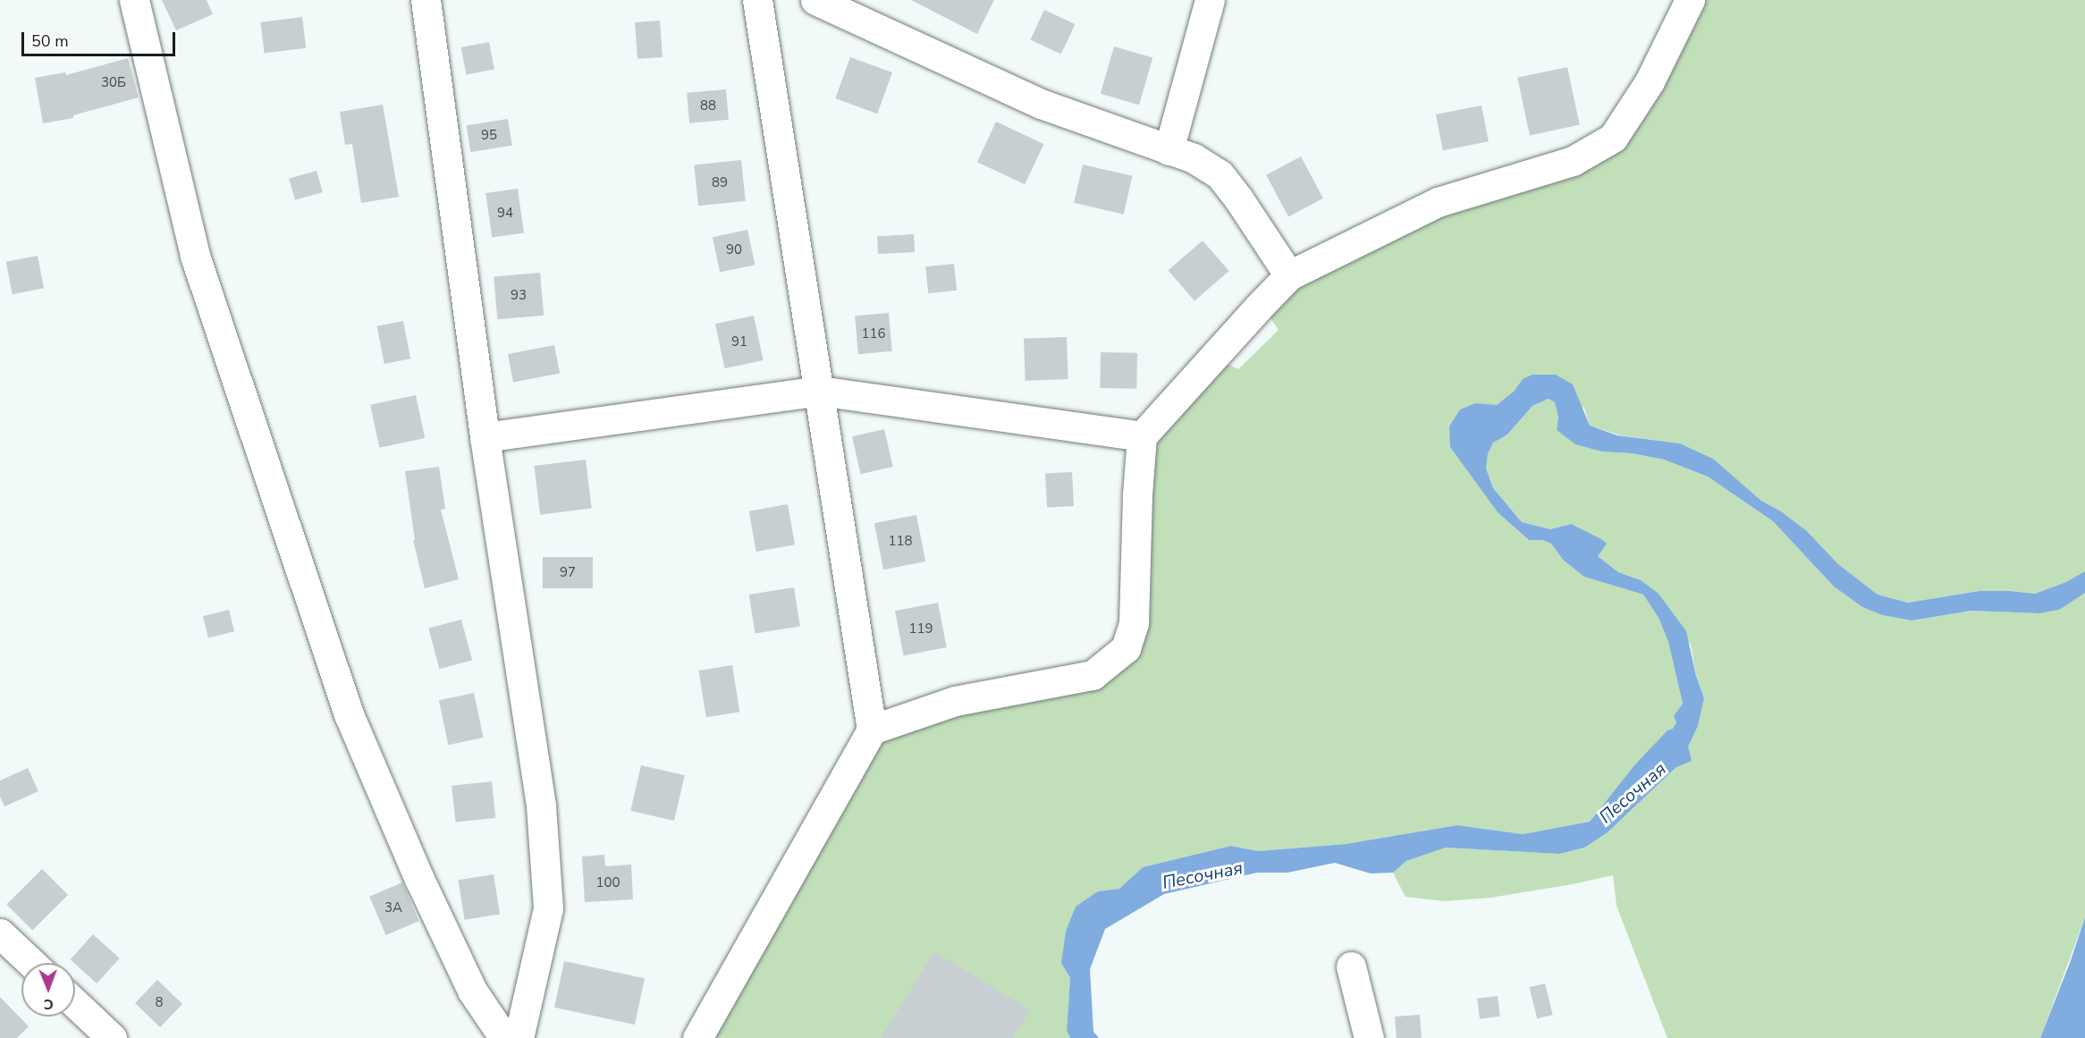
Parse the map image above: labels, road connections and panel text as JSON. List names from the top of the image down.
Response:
{
  "water": ["Песочная"],
  "house_numbers": [
    "30Б",
    "88",
    "95",
    "89",
    "94",
    "90",
    "93",
    "116",
    "91",
    "118",
    "97",
    "119",
    "100",
    "3А",
    "8"
  ],
  "scale_bar": "50 m",
  "north": "bottom"
}
